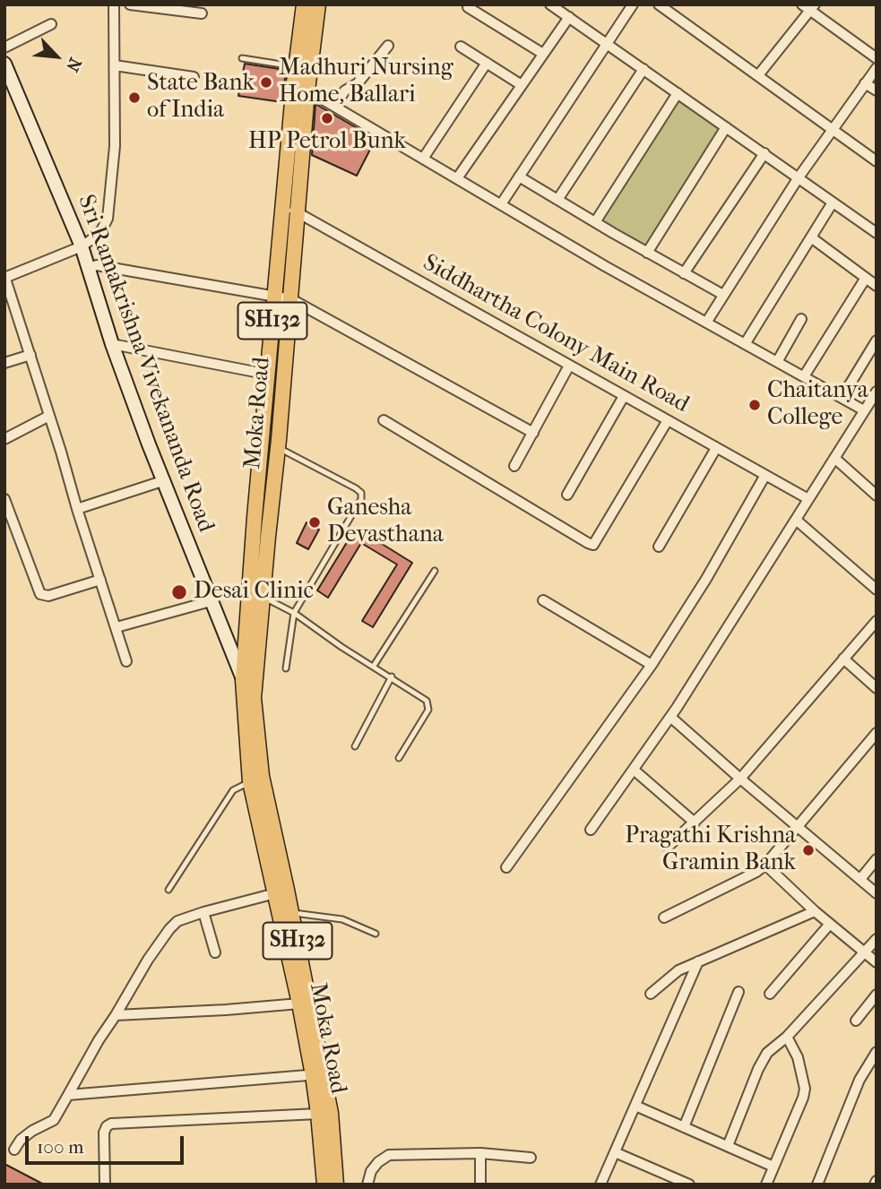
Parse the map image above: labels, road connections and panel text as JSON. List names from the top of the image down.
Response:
{
  "streets": {
    "main road": ["SH132", "Sri Ramakrishna Vivekananda Road", "Moka Road"],
    "street": ["Siddhartha Colony Main Road"]
  },
  "crossings": [
    ["SH132", "Sri Ramakrishna Vivekananda Road"],
    ["SH132", "Moka Road"],
    ["Siddhartha Colony Main Road", "Moka Road"],
    ["Sri Ramakrishna Vivekananda Road", "Moka Road"]
  ],
  "places": [
    "Madhuri Nursing Home, Ballari",
    "State Bank of India",
    "HP Petrol Bunk",
    "Chaitanya College",
    "Ganesha Devasthana",
    "Desai Clinic",
    "Pragathi Krishna Gramin Bank"
  ],
  "scale_bar": "100 m",
  "north": "bottom right"
}
